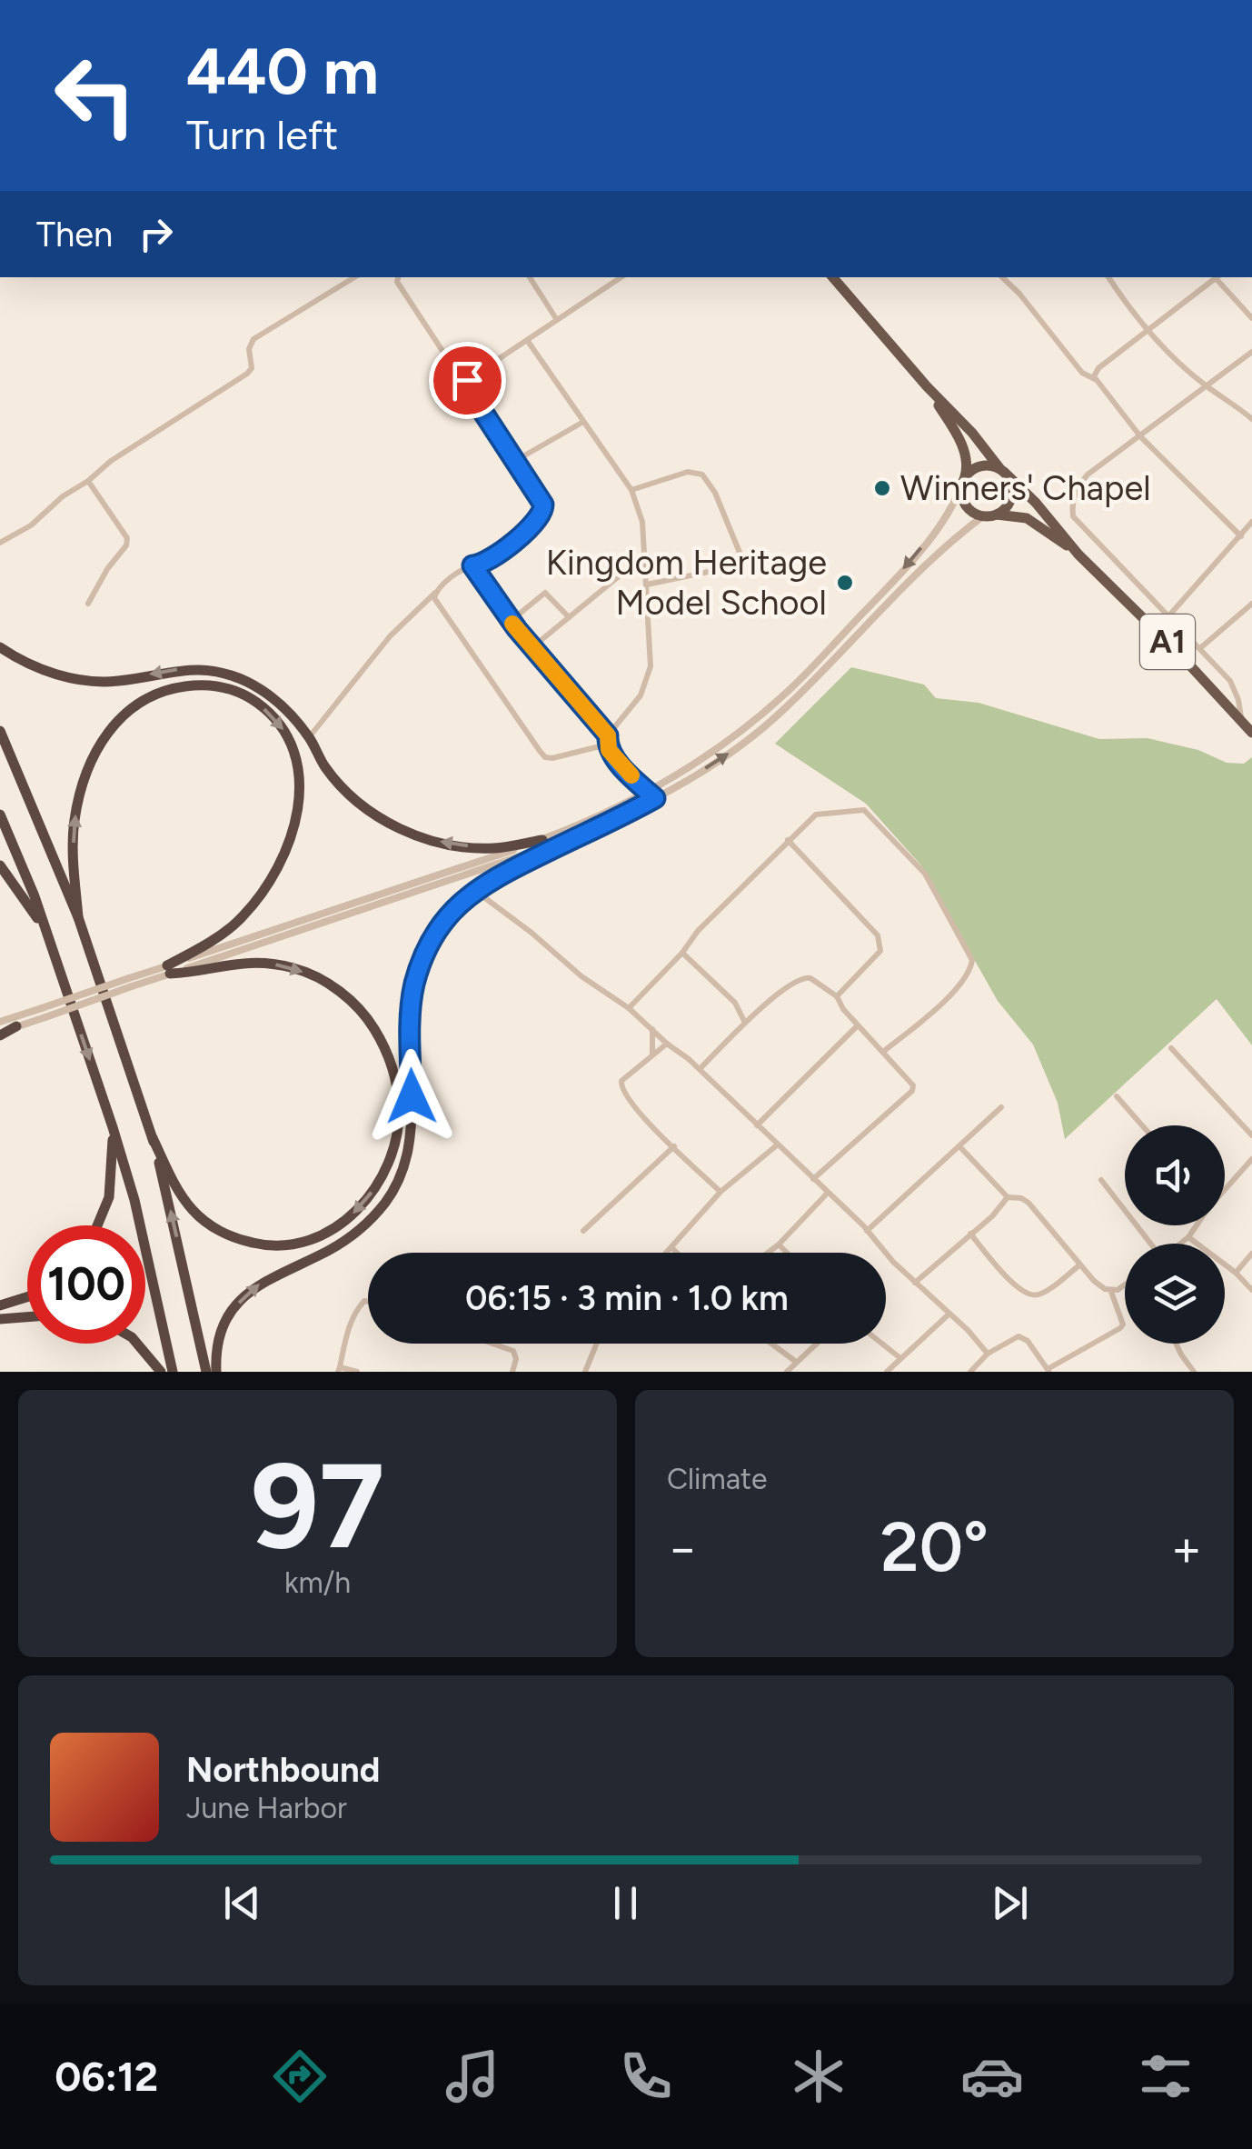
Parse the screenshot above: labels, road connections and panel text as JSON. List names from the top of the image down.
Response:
{
  "streets": {
    "highway": ["A1"]
  },
  "places": ["Winners' Chapel", "Kingdom Heritage Model School"],
  "page": {
    "turn": ["440 m", "Turn left"],
    "then": "Then",
    "limit": "100",
    "trip": "06:15 · 3 min · 1.0 km",
    "tile": [
      ["97", "km/h"],
      "Climate"
    ],
    "heat": ["−", "20°", "+"],
    "song": ["Northbound", "June Harbor"],
    "tabs": "06:12"
  }
}
